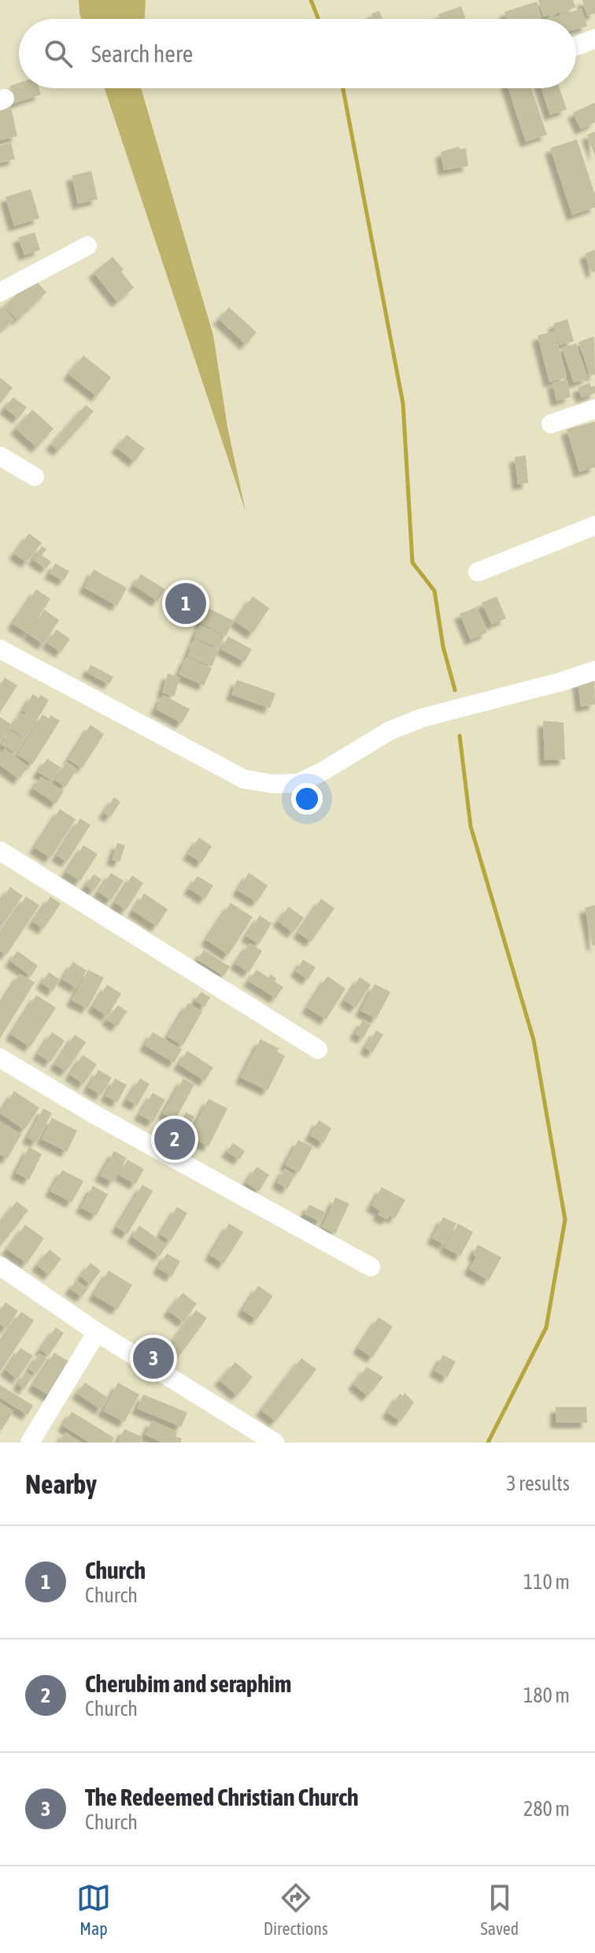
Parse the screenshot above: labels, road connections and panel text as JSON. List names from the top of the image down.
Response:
{
  "page": {
    "search": "Search here",
    "pins": ["1", "2", "3"],
    "heading": ["Nearby", "3 results"],
    "list": [
      {
        "mark": "1",
        "name": "Church",
        "note": "Church",
        "value": "110 m"
      },
      {
        "mark": "2",
        "name": "Cherubim and seraphim",
        "note": "Church",
        "value": "180 m"
      },
      {
        "mark": "3",
        "name": "The Redeemed Christian Church",
        "note": "Church",
        "value": "280 m"
      }
    ],
    "nav": ["Map", "Directions", "Saved"]
  }
}
